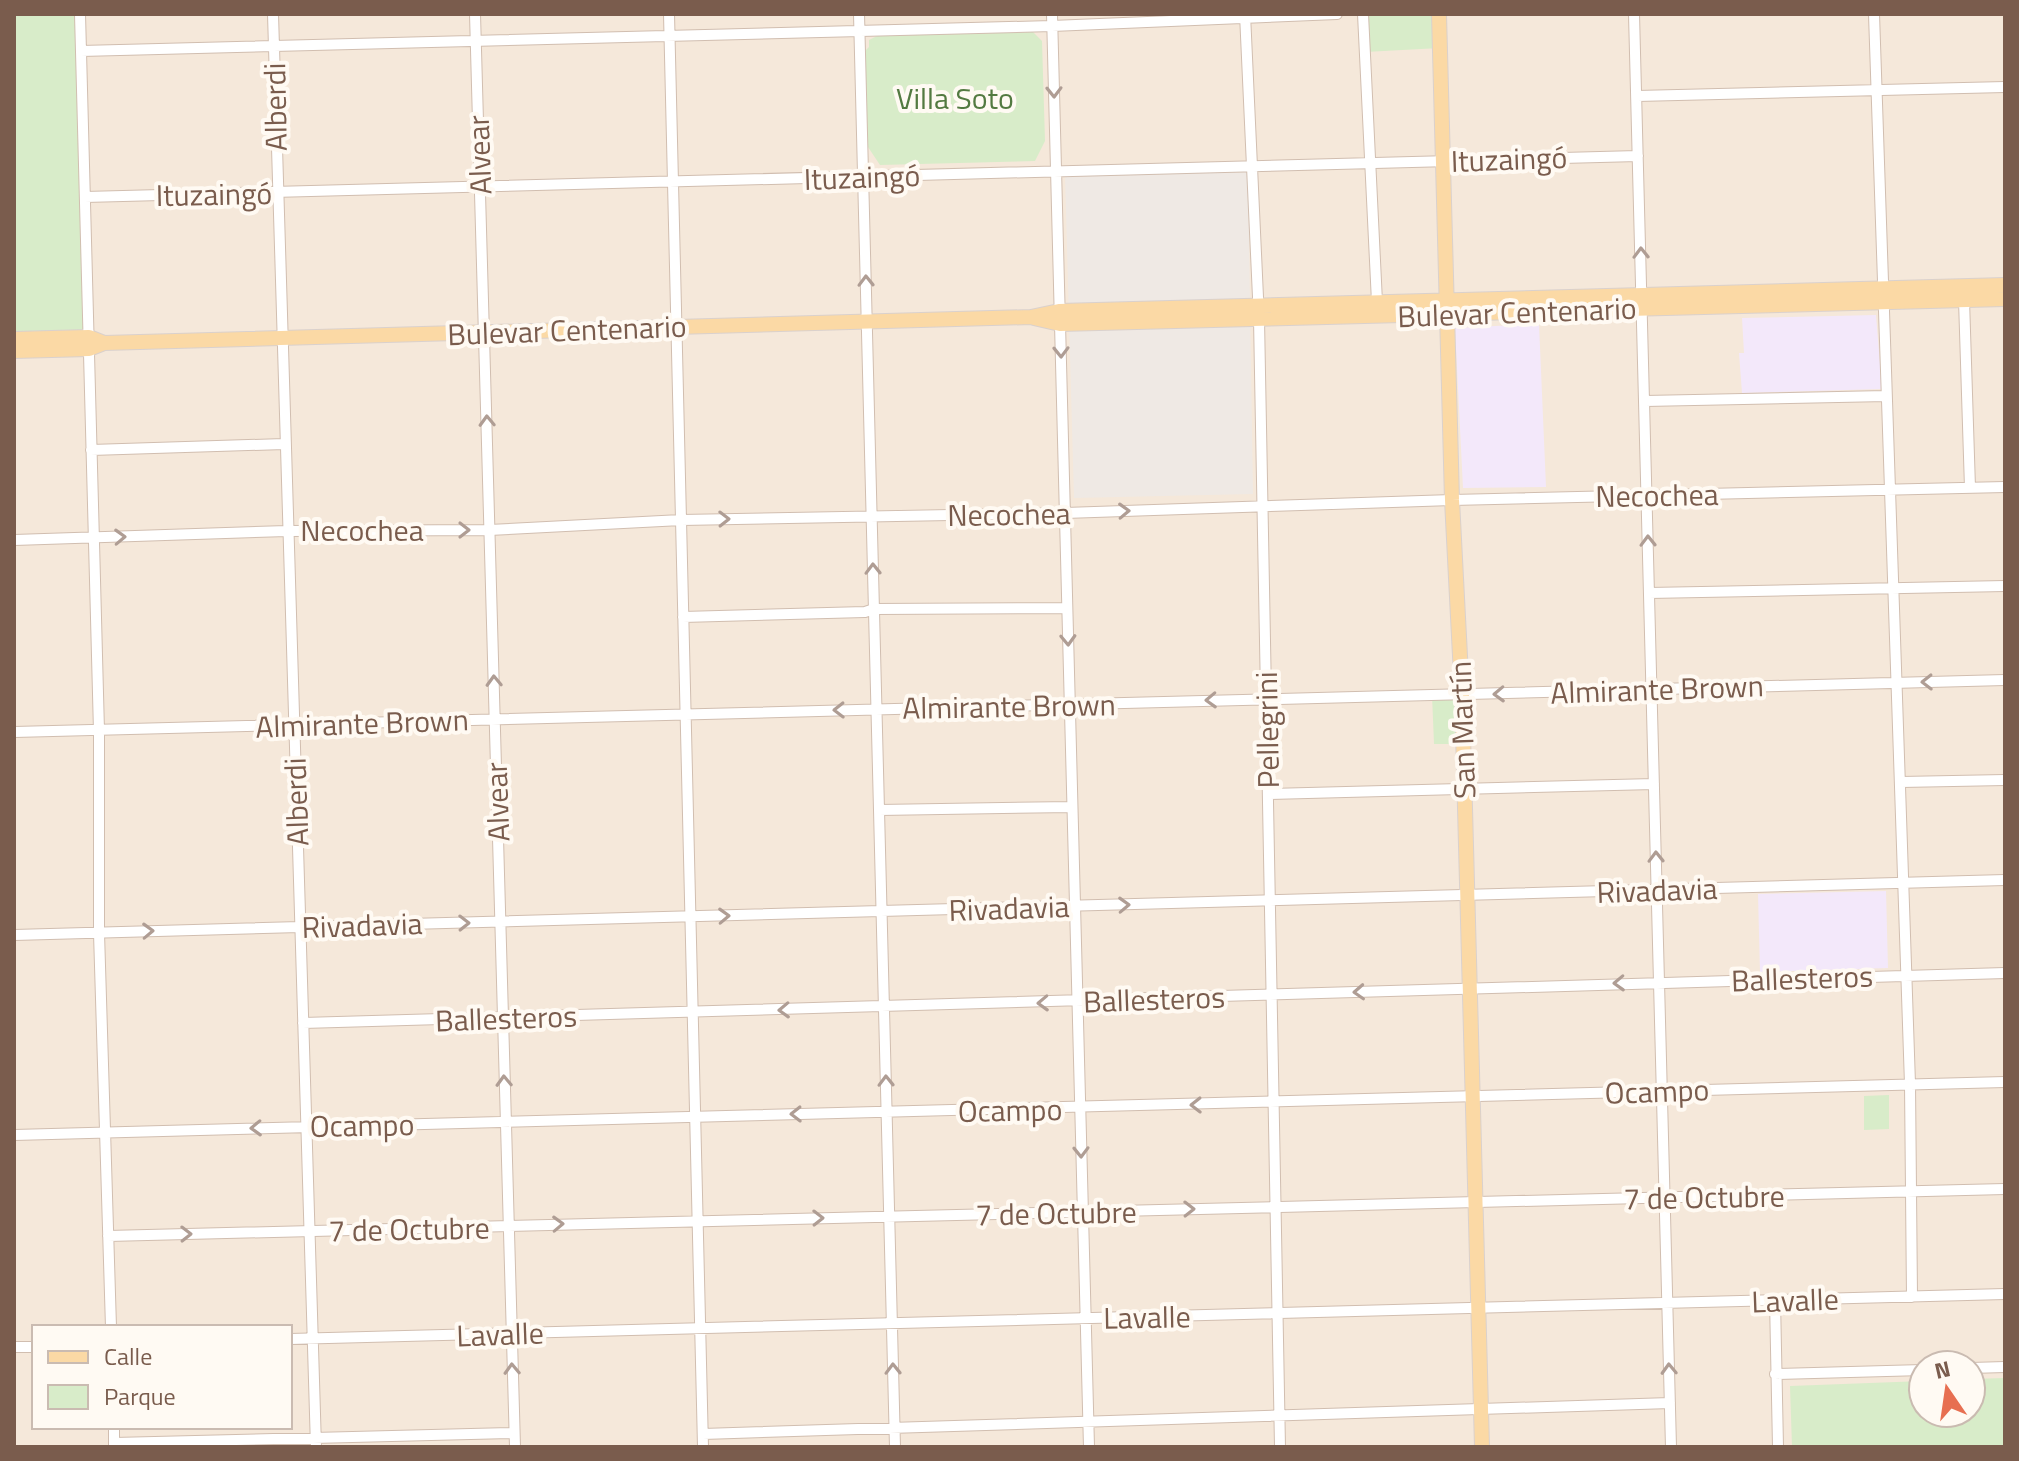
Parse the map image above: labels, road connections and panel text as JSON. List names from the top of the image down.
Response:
{
  "streets": {
    "main road": ["Bulevar Centenario", "San Martín"],
    "street": [
      "Alberdi",
      "Alvear",
      "Ituzaingó",
      "Necochea",
      "Almirante Brown",
      "Pellegrini",
      "Rivadavia",
      "Ballesteros",
      "Ocampo",
      "7 de Octubre",
      "Lavalle"
    ]
  },
  "crossings": [
    ["Alberdi", "Ituzaingó"],
    ["Alberdi", "Bulevar Centenario"],
    ["Alberdi", "Necochea"],
    ["Alberdi", "Almirante Brown"],
    ["Alberdi", "Rivadavia"],
    ["Alberdi", "Ballesteros"],
    ["Alberdi", "Ocampo"],
    ["Alberdi", "7 de Octubre"],
    ["Alberdi", "Lavalle"],
    ["Alvear", "Ituzaingó"],
    ["Alvear", "Bulevar Centenario"],
    ["Alvear", "Necochea"],
    ["Alvear", "Almirante Brown"],
    ["Alvear", "Rivadavia"],
    ["Alvear", "Ballesteros"],
    ["Alvear", "Ocampo"],
    ["Alvear", "7 de Octubre"],
    ["Alvear", "Lavalle"],
    ["Ituzaingó", "Pellegrini"],
    ["Ituzaingó", "San Martín"],
    ["Bulevar Centenario", "Pellegrini"],
    ["Bulevar Centenario", "San Martín"],
    ["Necochea", "Pellegrini"],
    ["Necochea", "San Martín"],
    ["Almirante Brown", "Pellegrini"],
    ["Almirante Brown", "San Martín"],
    ["Pellegrini", "Rivadavia"],
    ["Pellegrini", "Ballesteros"],
    ["Pellegrini", "Ocampo"],
    ["Pellegrini", "7 de Octubre"],
    ["Pellegrini", "Lavalle"],
    ["San Martín", "Rivadavia"],
    ["San Martín", "Ballesteros"],
    ["San Martín", "Ocampo"],
    ["San Martín", "7 de Octubre"],
    ["San Martín", "Lavalle"]
  ],
  "one_way": [
    "Alvear",
    "Necochea",
    "Rivadavia",
    "Ballesteros",
    "7 de Octubre"
  ],
  "parks": ["Villa Soto"],
  "legend": ["Calle", "Parque"],
  "north": "top"
}
